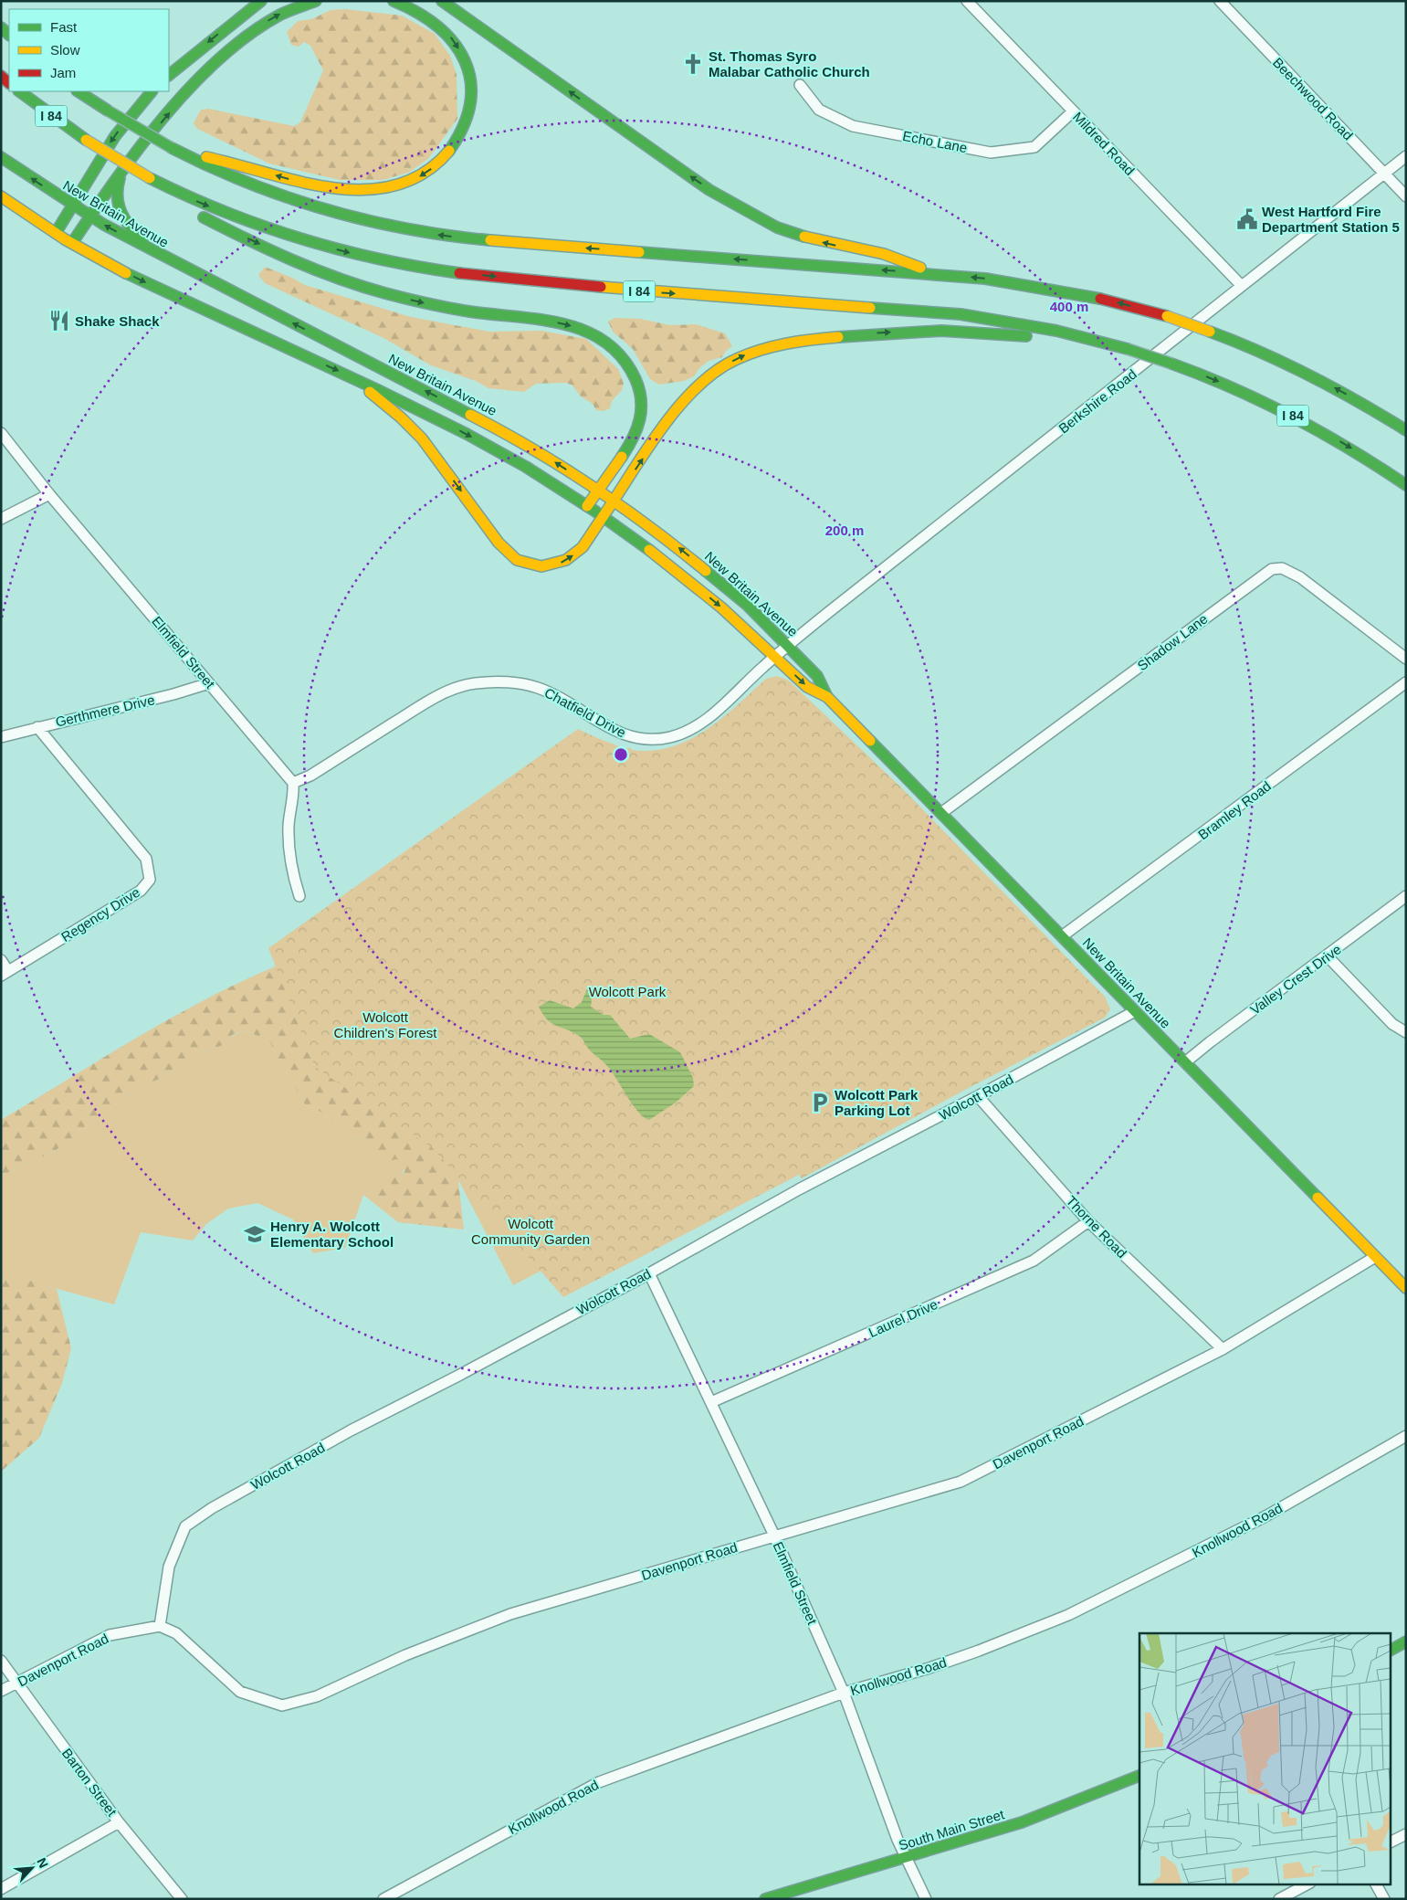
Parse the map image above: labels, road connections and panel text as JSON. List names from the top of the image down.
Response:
{
  "streets": {
    "main road": ["I 84", "New Britain Avenue", "South Main Street"],
    "street": [
      "Beechwood Road",
      "Echo Lane",
      "Mildred Road",
      "Berkshire Road",
      "Shadow Lane",
      "Elmfield Street",
      "Gerthmere Drive",
      "Chatfield Drive",
      "Bramley Road",
      "Regency Drive",
      "Valley Crest Drive",
      "Wolcott Road",
      "Thorne Road",
      "Laurel Drive",
      "Davenport Road",
      "Knollwood Road",
      "Barton Street"
    ]
  },
  "crossings": [
    ["Beechwood Road", "Berkshire Road"],
    ["Echo Lane", "Mildred Road"],
    ["Mildred Road", "Berkshire Road"],
    ["New Britain Avenue", "Berkshire Road"],
    ["New Britain Avenue", "Shadow Lane"],
    ["New Britain Avenue", "Chatfield Drive"],
    ["New Britain Avenue", "Bramley Road"],
    ["New Britain Avenue", "Valley Crest Drive"],
    ["New Britain Avenue", "Wolcott Road"],
    ["New Britain Avenue", "Davenport Road"],
    ["Berkshire Road", "Chatfield Drive"],
    ["Elmfield Street", "Gerthmere Drive"],
    ["Elmfield Street", "Chatfield Drive"],
    ["Elmfield Street", "Wolcott Road"],
    ["Elmfield Street", "Laurel Drive"],
    ["Elmfield Street", "Davenport Road"],
    ["Elmfield Street", "Knollwood Road"],
    ["Elmfield Street", "South Main Street"],
    ["Gerthmere Drive", "Regency Drive"],
    ["Wolcott Road", "Thorne Road"],
    ["Wolcott Road", "Davenport Road"],
    ["Thorne Road", "Laurel Drive"],
    ["Thorne Road", "Davenport Road"],
    ["Davenport Road", "Barton Street"]
  ],
  "parks": ["Wolcott Park", "Wolcott Children's Forest", "Wolcott Community Garden"],
  "places": {
    "church": ["St. Thomas Syro Malabar Catholic Church"],
    "public building": ["West Hartford Fire Department Station 5"],
    "restaurant": ["Shake Shack"],
    "parking": ["Wolcott Park Parking Lot"],
    "school or university": ["Henry A. Wolcott Elementary School"]
  },
  "legend": ["Fast", "Slow", "Jam"],
  "north": "top right",
  "rings": ["400 m", "200 m"]
}
